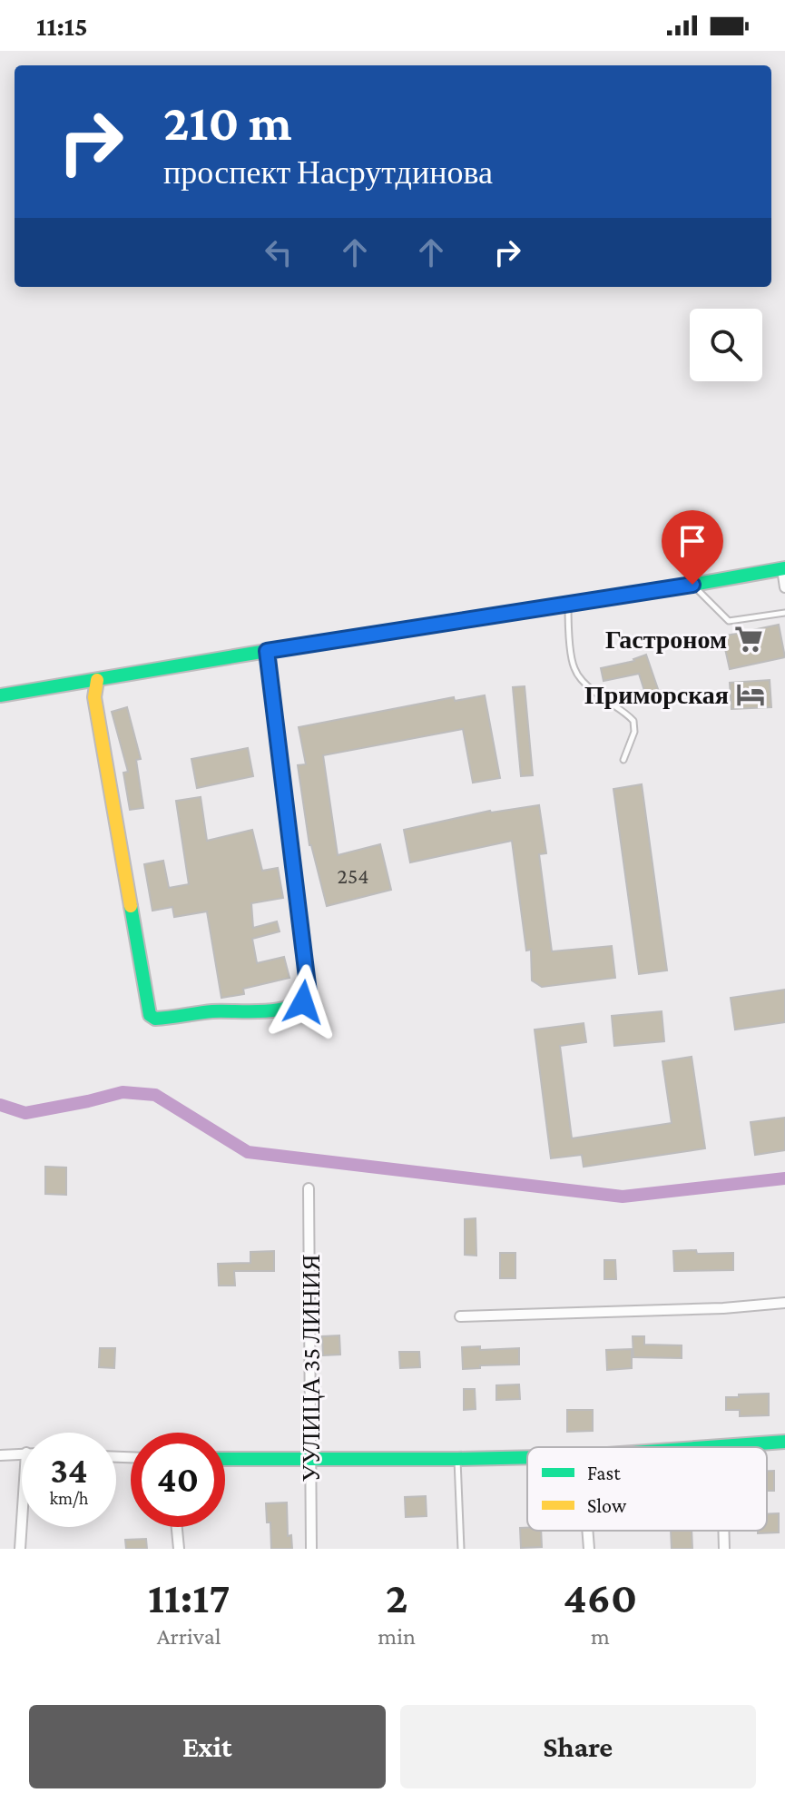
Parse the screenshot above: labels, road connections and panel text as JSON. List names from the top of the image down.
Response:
{
  "streets": {
    "street": ["УУЛИЦА 35 ЛИНИЯ"]
  },
  "places": {
    "supermarket": ["Гастроном"],
    "hotel": ["Приморская"]
  },
  "house_numbers": ["254"],
  "legend": ["Fast", "Slow"],
  "page": {
    "status": "11:15",
    "turn": ["210 m", "проспект Насрутдинова"],
    "speed": "34 km/h",
    "limit": "40",
    "eta": [
      "11:17",
      "Arrival",
      "2",
      "min",
      "460",
      "m"
    ],
    "buttons": ["Exit", "Share"]
  }
}
